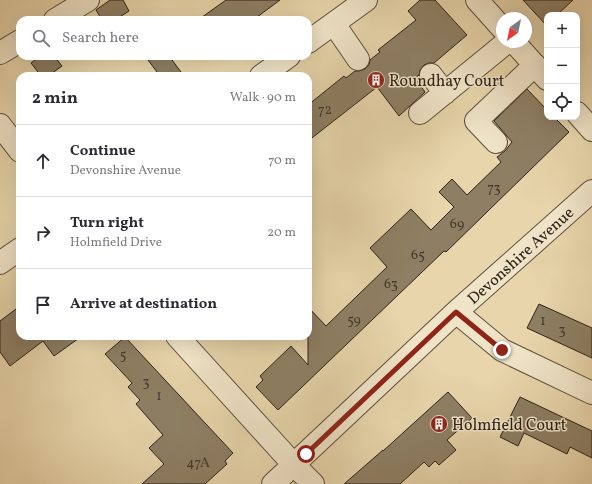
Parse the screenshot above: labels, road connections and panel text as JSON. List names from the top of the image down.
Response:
{
  "streets": {
    "street": ["Devonshire Avenue"]
  },
  "places": {
    "building": ["Roundhay Court", "Holmfield Court"]
  },
  "house_numbers": [
    "72",
    "73",
    "69",
    "65",
    "63",
    "59",
    "1",
    "3",
    "5",
    "3",
    "1",
    "47A"
  ],
  "north": "bottom left",
  "page": {
    "map_buttons": ["+", "−"],
    "search": "Search here",
    "heading": ["2 min", "Walk · 90 m"],
    "list": [
      ["Continue", "Devonshire Avenue", "70 m"],
      ["Turn right", "Holmfield Drive", "20 m"],
      "Arrive at destination"
    ]
  }
}
